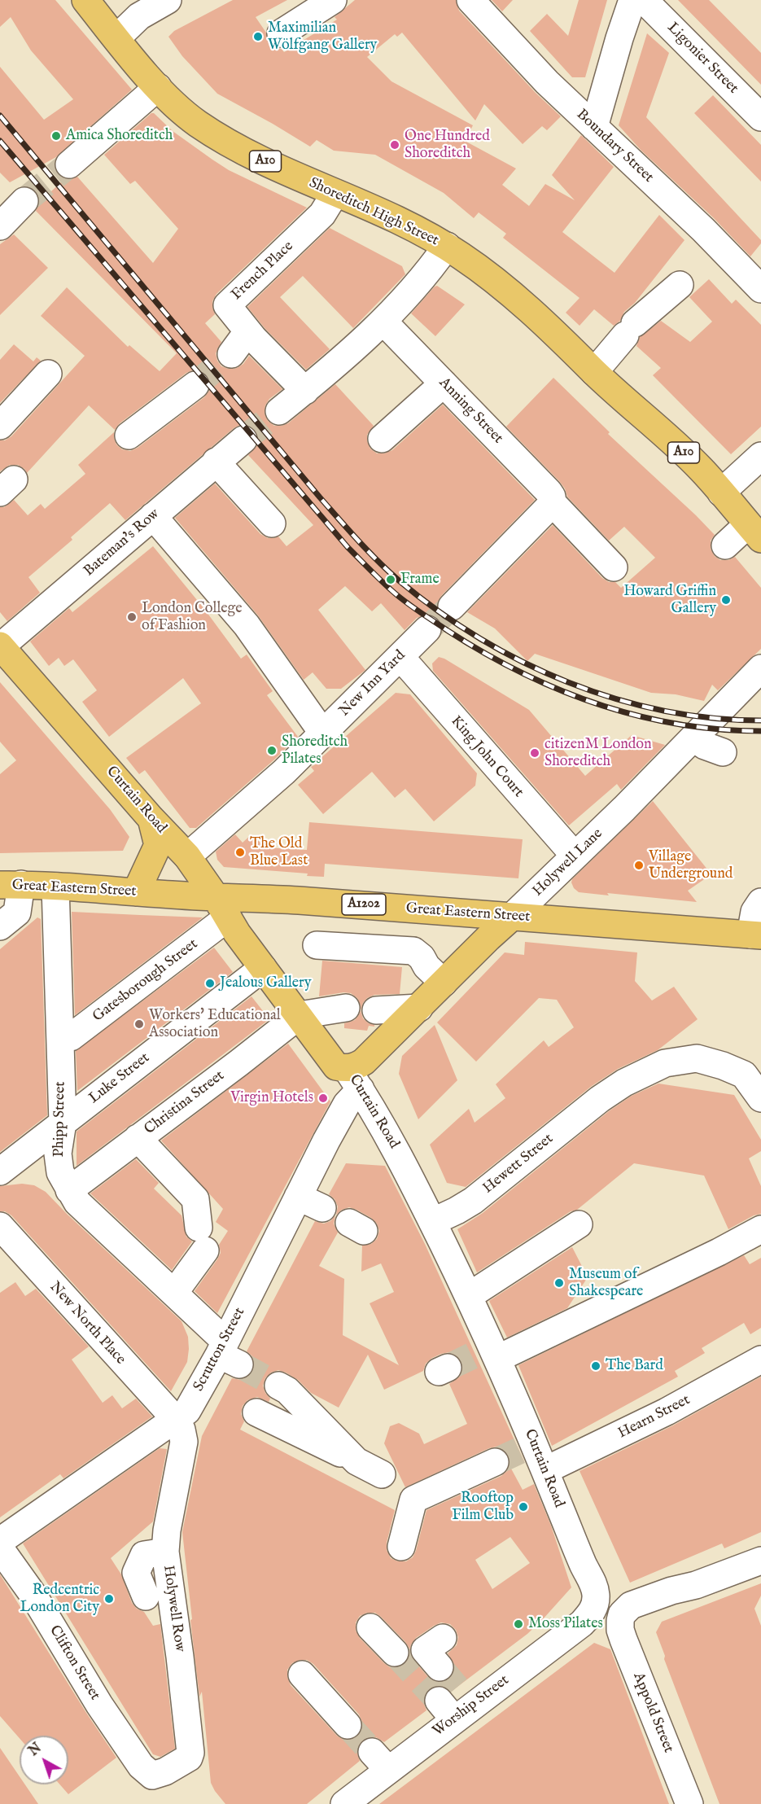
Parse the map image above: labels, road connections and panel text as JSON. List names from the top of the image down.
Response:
{
  "streets": {
    "highway": [
      "A10",
      "Shoreditch High Street",
      "Curtain Road",
      "Holywell Lane",
      "Great Eastern Street",
      "A1202"
    ],
    "street": [
      "Ligonier Street",
      "Boundary Street",
      "French Place",
      "Anning Street",
      "Bateman's Row",
      "New Inn Yard",
      "King John Court",
      "Gatesborough Street",
      "Luke Street",
      "Christina Street",
      "Phipp Street",
      "Hewett Street",
      "New North Place",
      "Scrutton Street",
      "Hearn Street",
      "Holywell Row",
      "Clifton Street",
      "Worship Street",
      "Appold Street"
    ]
  },
  "crossings": [
    ["Shoreditch High Street", "French Place"],
    ["Bateman's Row", "Curtain Road"],
    ["New Inn Yard", "King John Court"],
    ["New Inn Yard", "Curtain Road"],
    ["King John Court", "Holywell Lane"],
    ["Curtain Road", "Holywell Lane"],
    ["Curtain Road", "Great Eastern Street"],
    ["Curtain Road", "Gatesborough Street"],
    ["Curtain Road", "Luke Street"],
    ["Curtain Road", "Christina Street"],
    ["Curtain Road", "Hewett Street"],
    ["Curtain Road", "Scrutton Street"],
    ["Curtain Road", "Hearn Street"],
    ["Curtain Road", "Worship Street"],
    ["Holywell Lane", "Great Eastern Street"],
    ["Holywell Lane", "Scrutton Street"],
    ["Great Eastern Street", "Gatesborough Street"],
    ["Great Eastern Street", "Phipp Street"],
    ["Gatesborough Street", "Phipp Street"],
    ["Luke Street", "Phipp Street"],
    ["Christina Street", "Phipp Street"],
    ["Phipp Street", "Scrutton Street"],
    ["New North Place", "Scrutton Street"],
    ["New North Place", "Holywell Row"],
    ["Scrutton Street", "Holywell Row"],
    ["Holywell Row", "Clifton Street"]
  ],
  "places": [
    "Maximilian Wölfgang Gallery",
    "Amica Shoreditch",
    "One Hundred Shoreditch",
    "Frame",
    "Howard Griffin Gallery",
    "London College of Fashion",
    "Shoreditch Pilates",
    "citizenM London Shoreditch",
    "The Old Blue Last",
    "Village Underground",
    "Jealous Gallery",
    "Workers' Educational Association",
    "Virgin Hotels",
    "Museum of Shakespeare",
    "The Bard",
    "Rooftop Film Club",
    "Redcentric London City",
    "Moss Pilates"
  ],
  "north": "top left"
}
